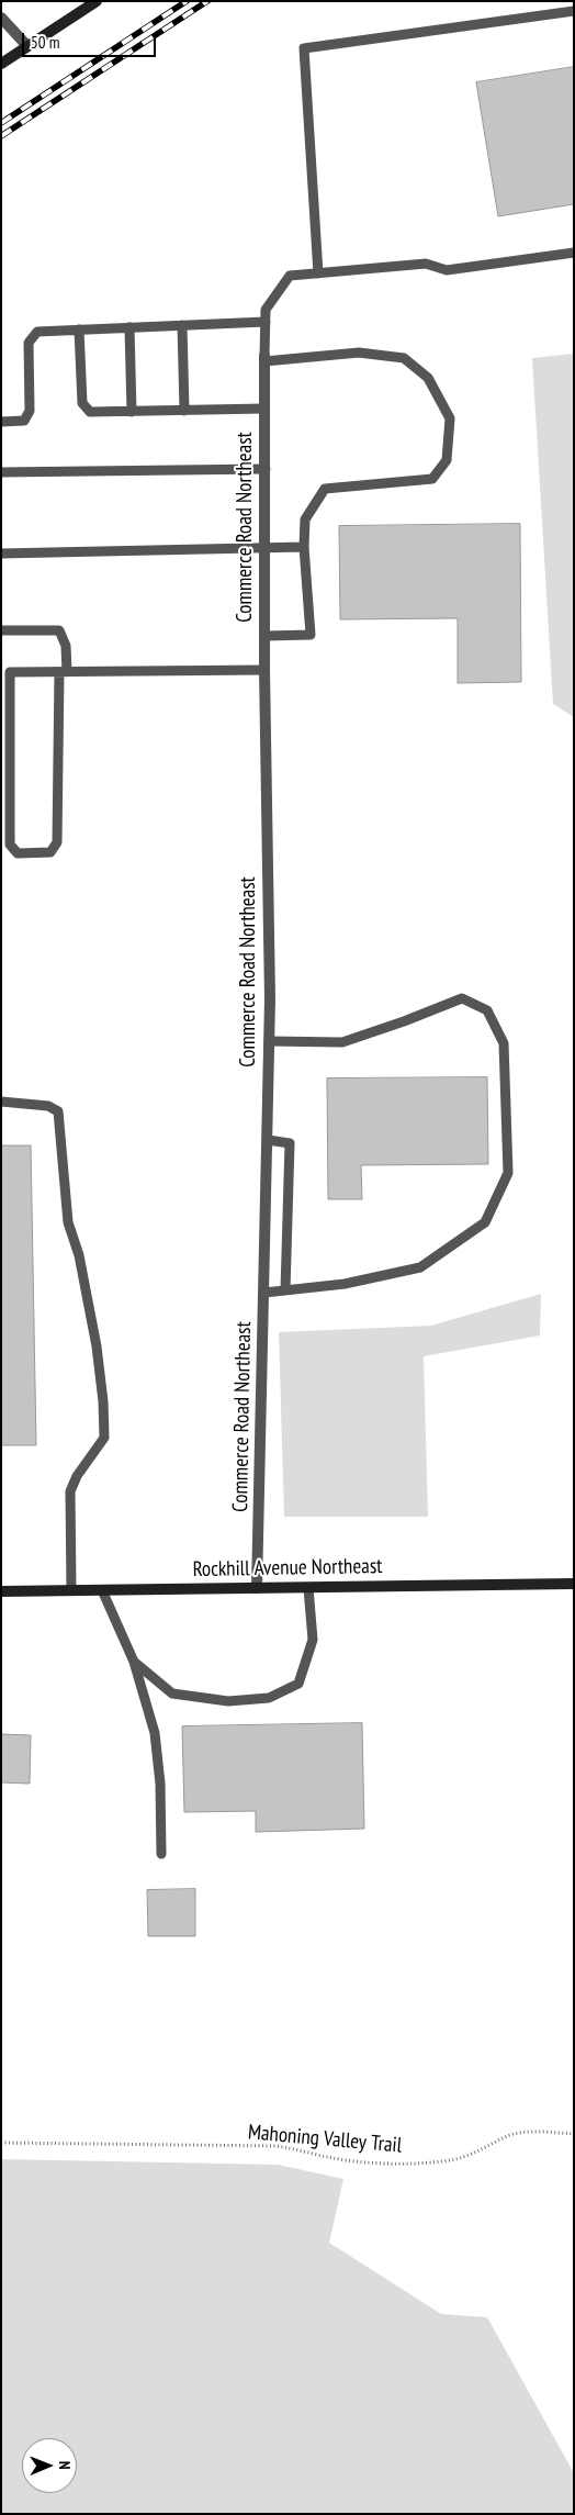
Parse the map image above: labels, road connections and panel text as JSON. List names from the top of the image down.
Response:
{
  "streets": {
    "street": ["Commerce Road Northeast", "Rockhill Avenue Northeast"],
    "path": ["Mahoning Valley Trail"]
  },
  "crossings": [
    ["Commerce Road Northeast", "Rockhill Avenue Northeast"]
  ],
  "scale_bar": "50 m",
  "north": "right"
}
